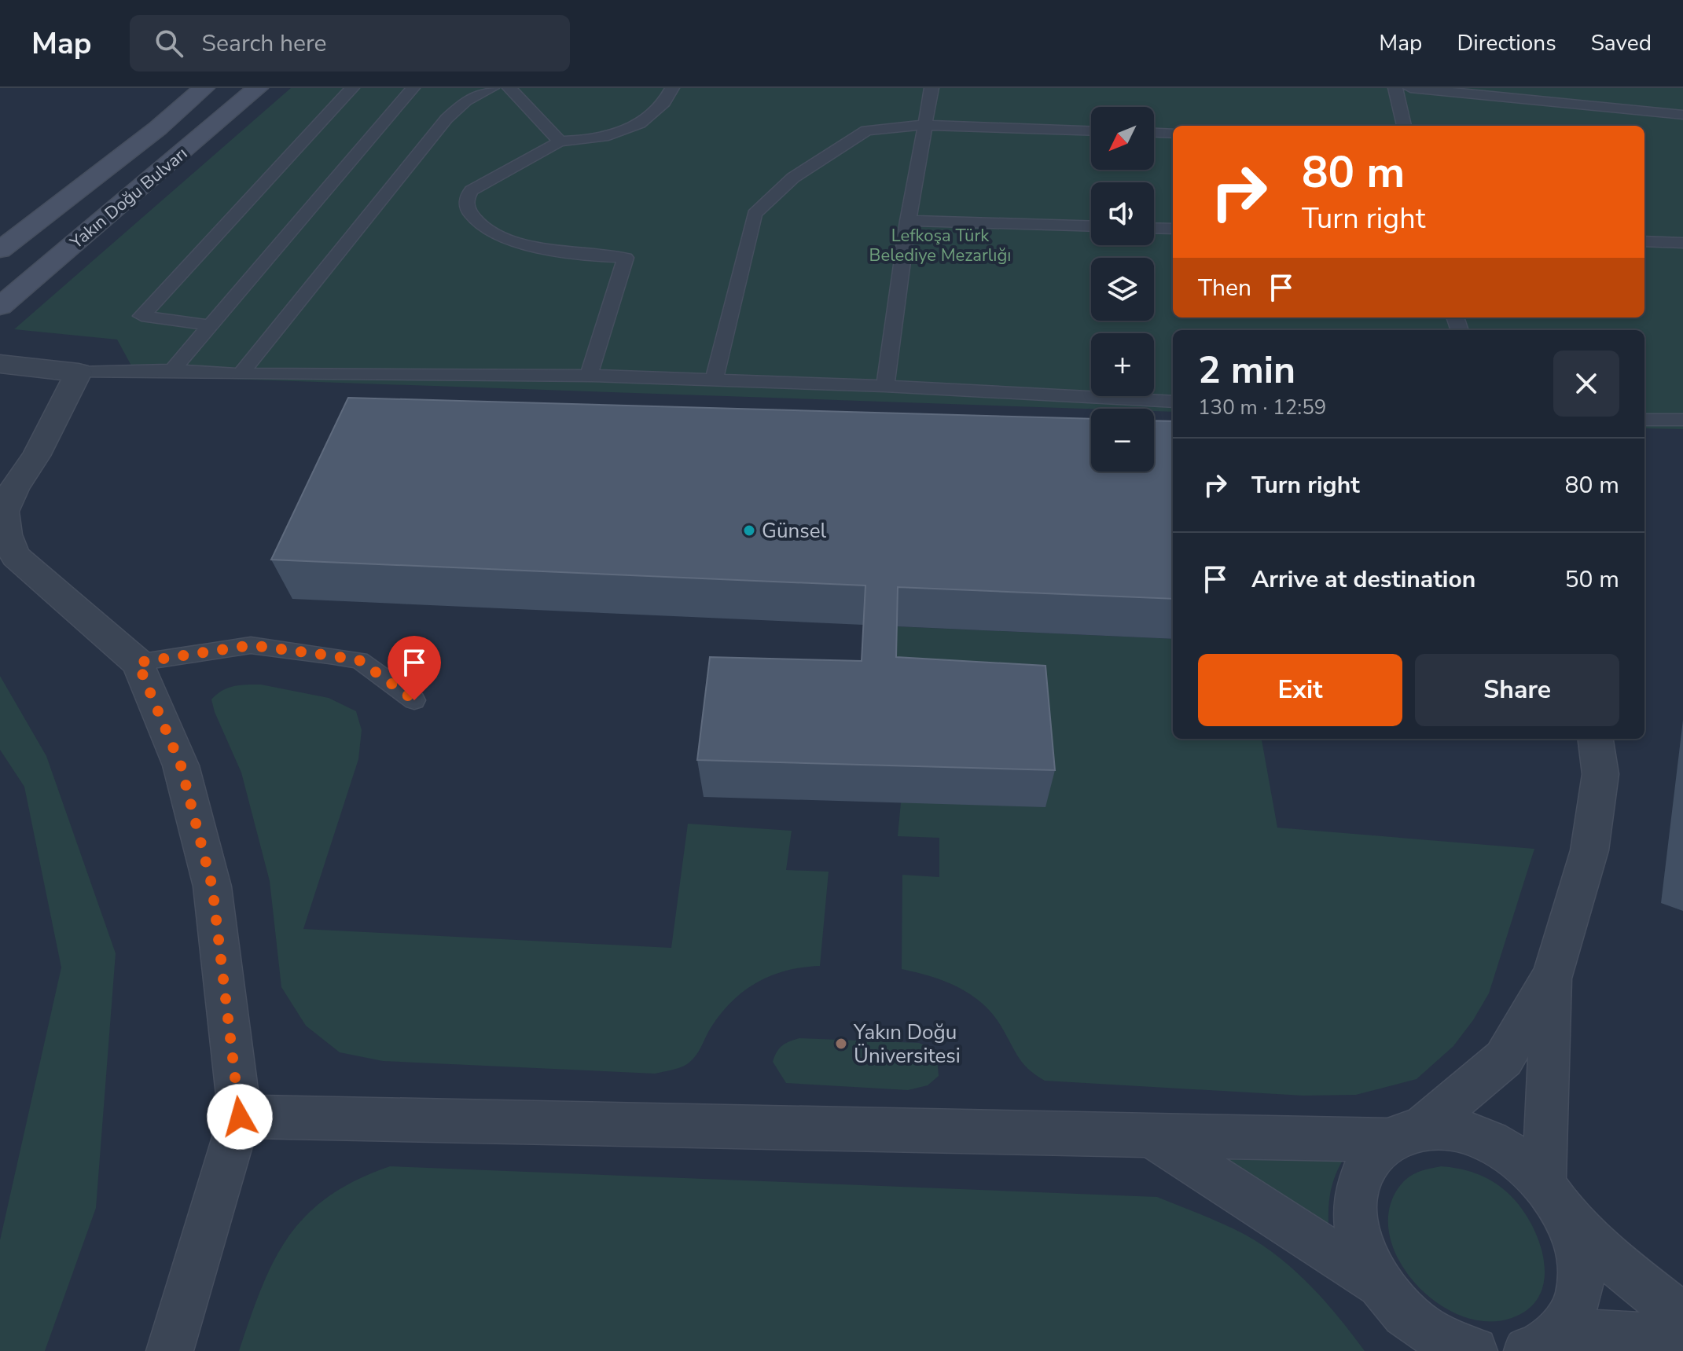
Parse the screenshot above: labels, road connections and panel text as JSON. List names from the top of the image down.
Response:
{
  "streets": {
    "main road": ["Yakın Doğu Bulvarı"]
  },
  "parks": ["Lefkoşa Türk Belediye Mezarlığı"],
  "places": ["Günsel", "Yakın Doğu Üniversitesi"],
  "north": "bottom left",
  "page": {
    "header": "Map",
    "search": "Search here",
    "nav": ["Map", "Directions", "Saved"],
    "map_buttons": ["+", "−"],
    "turn": ["80 m", "Turn right"],
    "then": "Then",
    "heading": ["2 min", "130 m · 12:59"],
    "list": [
      {
        "name": "Turn right",
        "value": "80 m"
      },
      {
        "name": "Arrive at destination",
        "value": "50 m"
      }
    ],
    "buttons": ["Exit", "Share"]
  }
}
